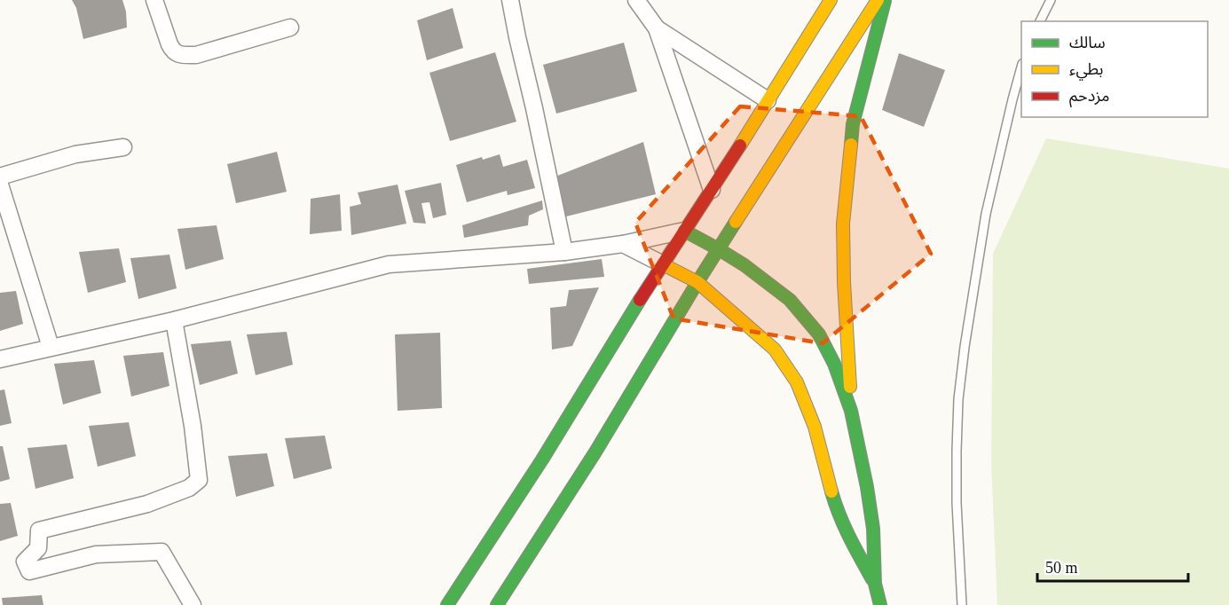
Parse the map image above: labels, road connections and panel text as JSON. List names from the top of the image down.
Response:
{
  "legend": ["سالك", "بطيء", "مزدحم"],
  "scale_bar": "50 m"
}
